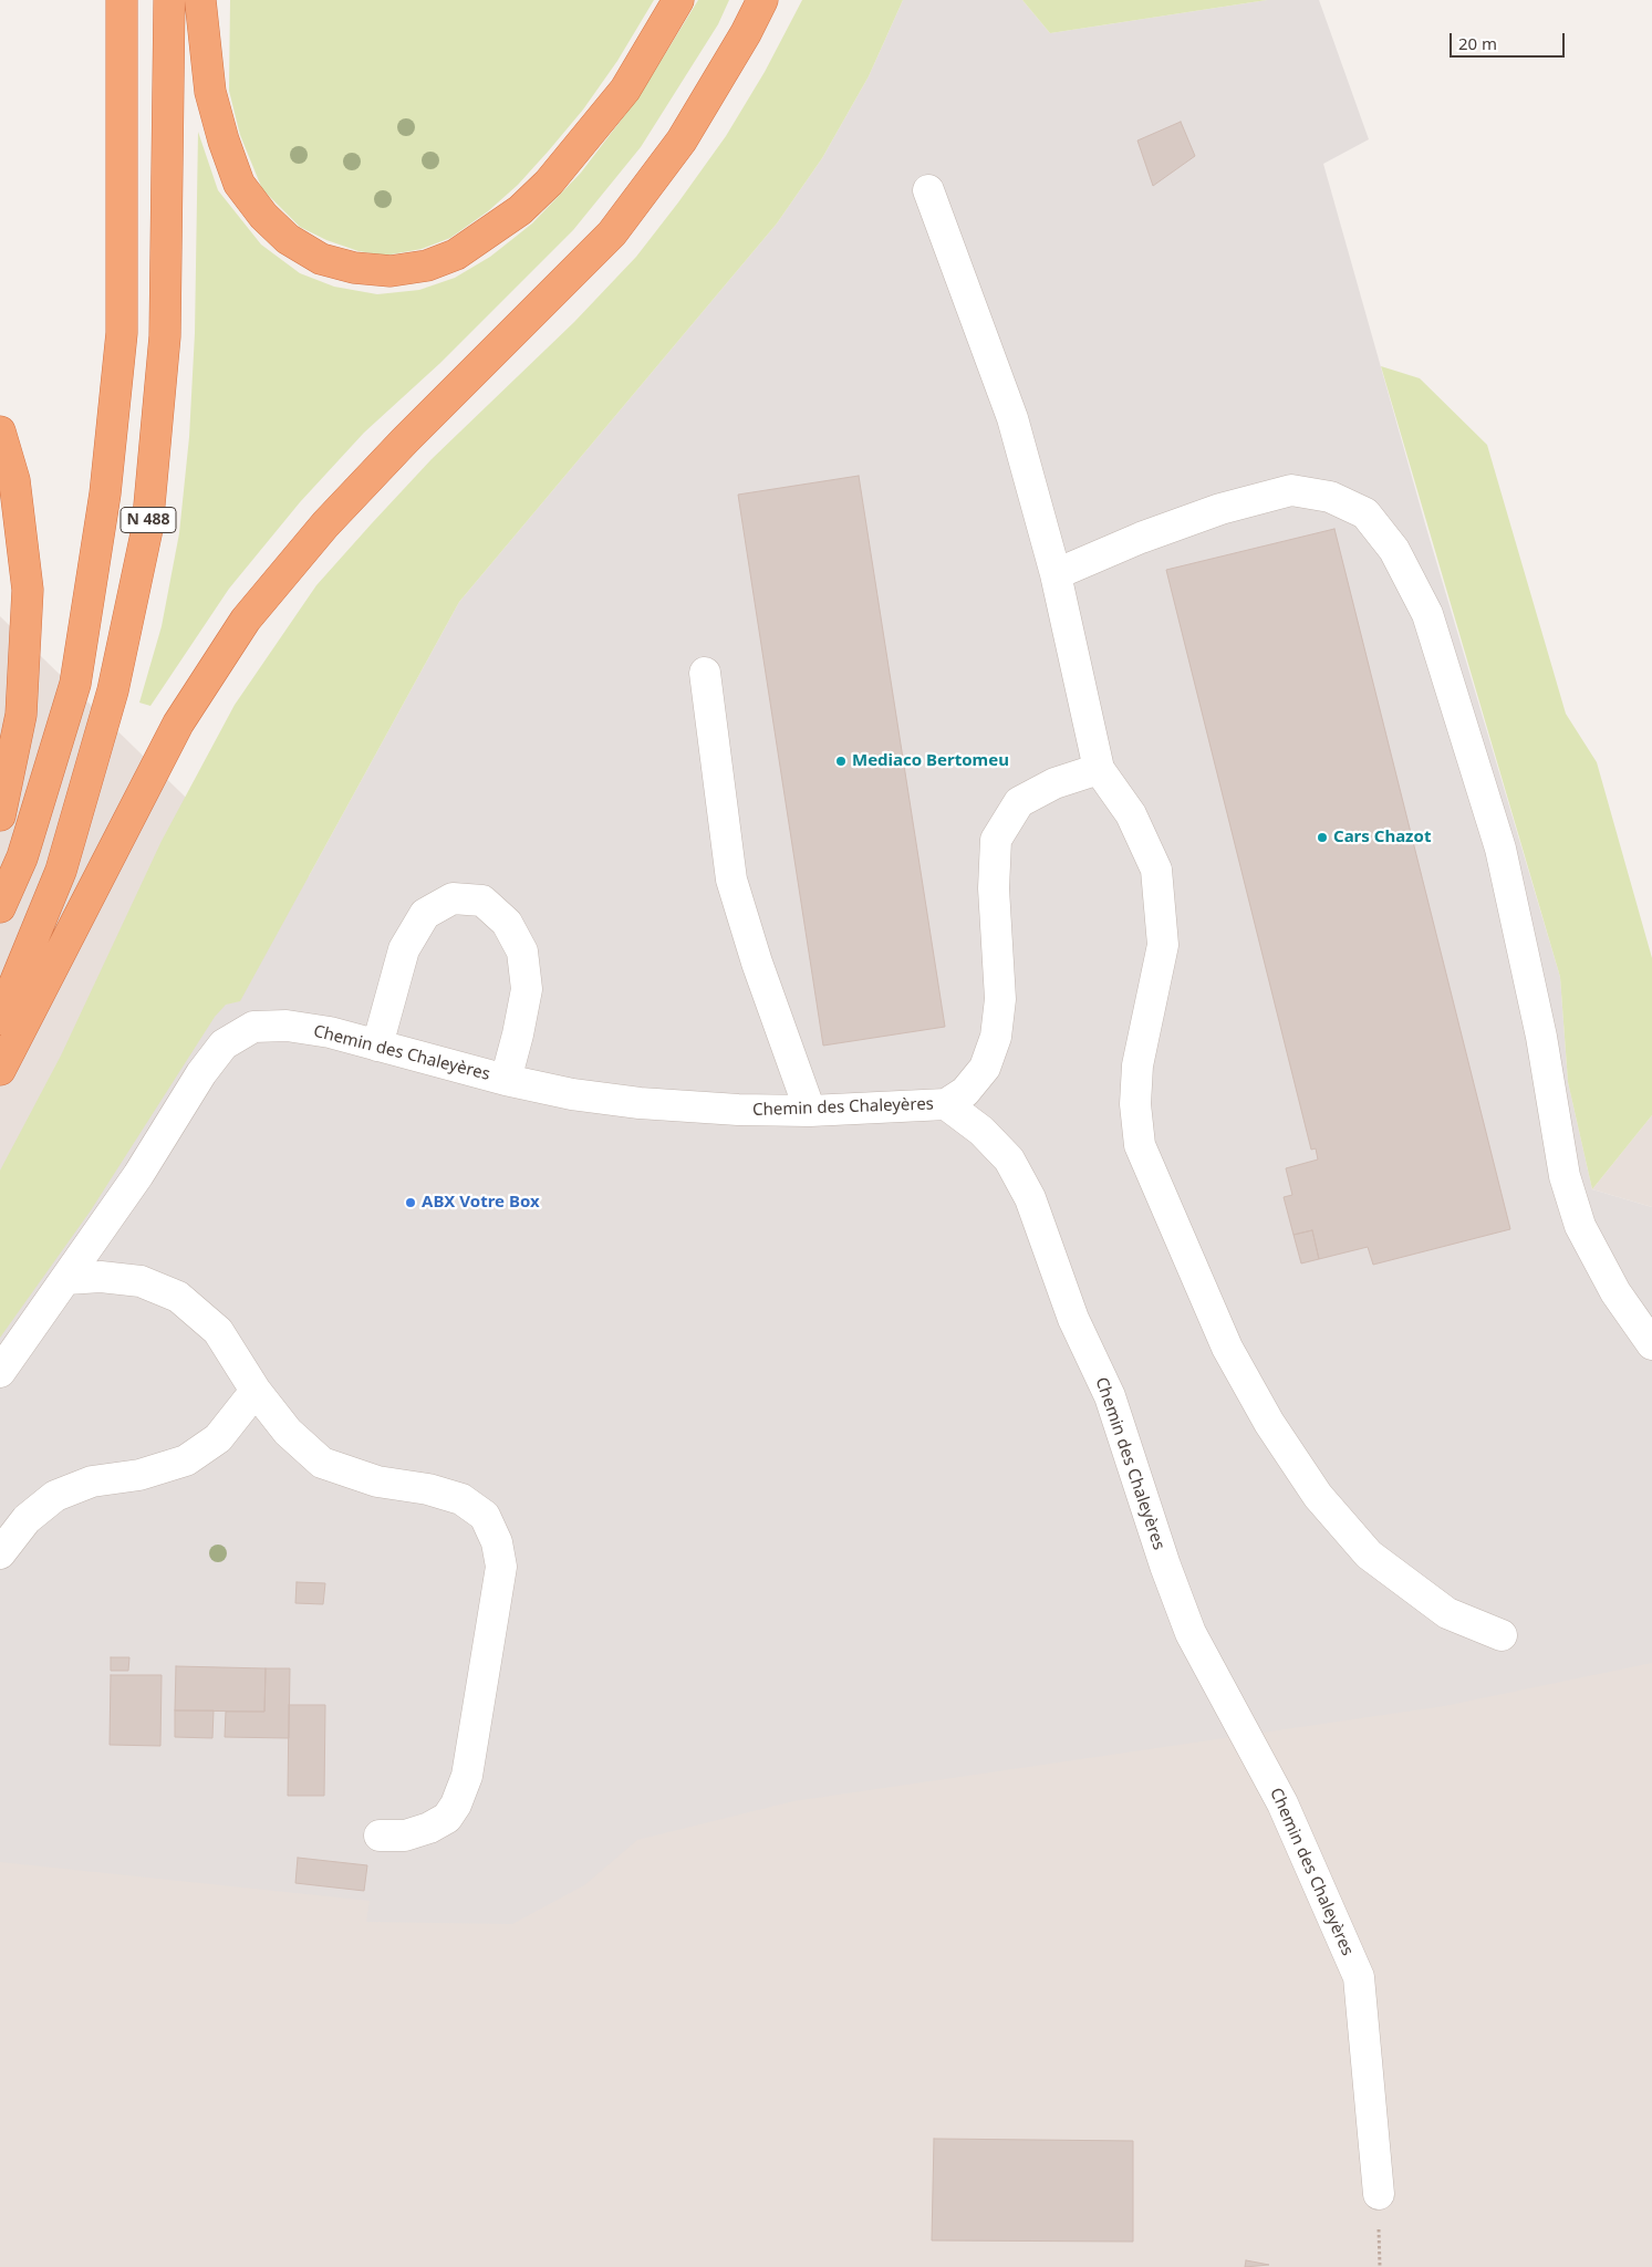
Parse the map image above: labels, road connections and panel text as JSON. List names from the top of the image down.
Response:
{
  "streets": {
    "highway": ["N 488"],
    "street": ["Chemin des Chaleyères"]
  },
  "places": ["Mediaco Bertomeu", "Cars Chazot", "ABX Votre Box"],
  "scale_bar": "20 m"
}
